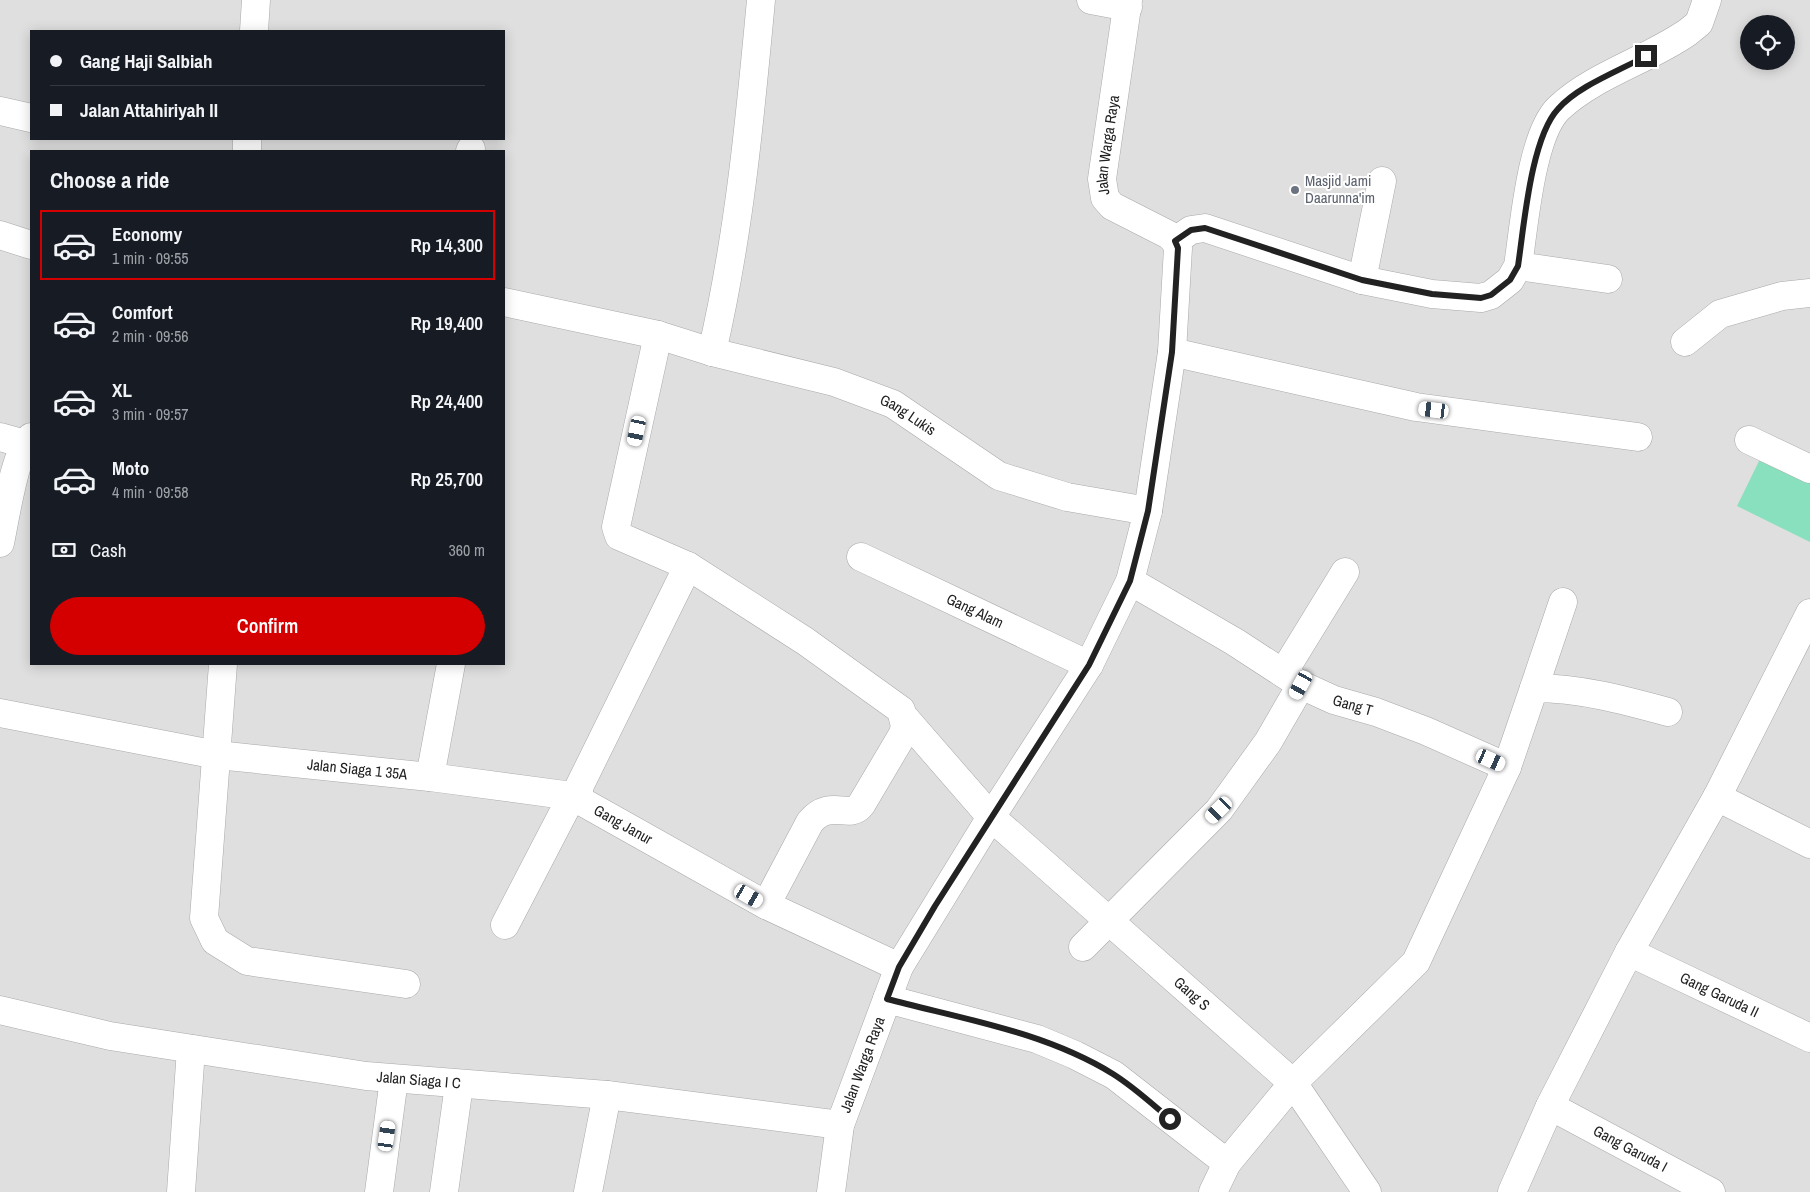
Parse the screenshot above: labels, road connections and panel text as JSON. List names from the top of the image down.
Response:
{
  "streets": {
    "street": [
      "Jalan Warga Raya",
      "Gang Lukis",
      "Gang Alam",
      "Gang T",
      "Jalan Siaga 1 35A",
      "Gang Janur",
      "Gang S",
      "Gang Garuda II",
      "Jalan Siaga I C",
      "Gang Garuda I"
    ]
  },
  "crossings": [
    ["Jalan Warga Raya", "Gang Lukis"],
    ["Jalan Warga Raya", "Gang Alam"],
    ["Jalan Warga Raya", "Gang T"],
    ["Jalan Warga Raya", "Gang Janur"],
    ["Jalan Warga Raya", "Gang S"],
    ["Jalan Warga Raya", "Jalan Siaga I C"],
    ["Gang Lukis", "Gang S"],
    ["Gang Janur", "Gang S"]
  ],
  "places": ["Masjid Jami Daarunna'im"],
  "page": {
    "banner": ["Gang Haji Salbiah", "Jalan Attahiriyah II"],
    "heading": "Choose a ride",
    "list": [
      {
        "name": "Economy",
        "note": "1 min · 09:55",
        "value": "Rp 14,300"
      },
      {
        "name": "Comfort",
        "note": "2 min · 09:56",
        "value": "Rp 19,400"
      },
      {
        "name": "XL",
        "note": "3 min · 09:57",
        "value": "Rp 24,400"
      },
      {
        "name": "Moto",
        "note": "4 min · 09:58",
        "value": "Rp 25,700"
      }
    ],
    "pay": ["Cash", "360 m"],
    "buttons": "Confirm"
  }
}
